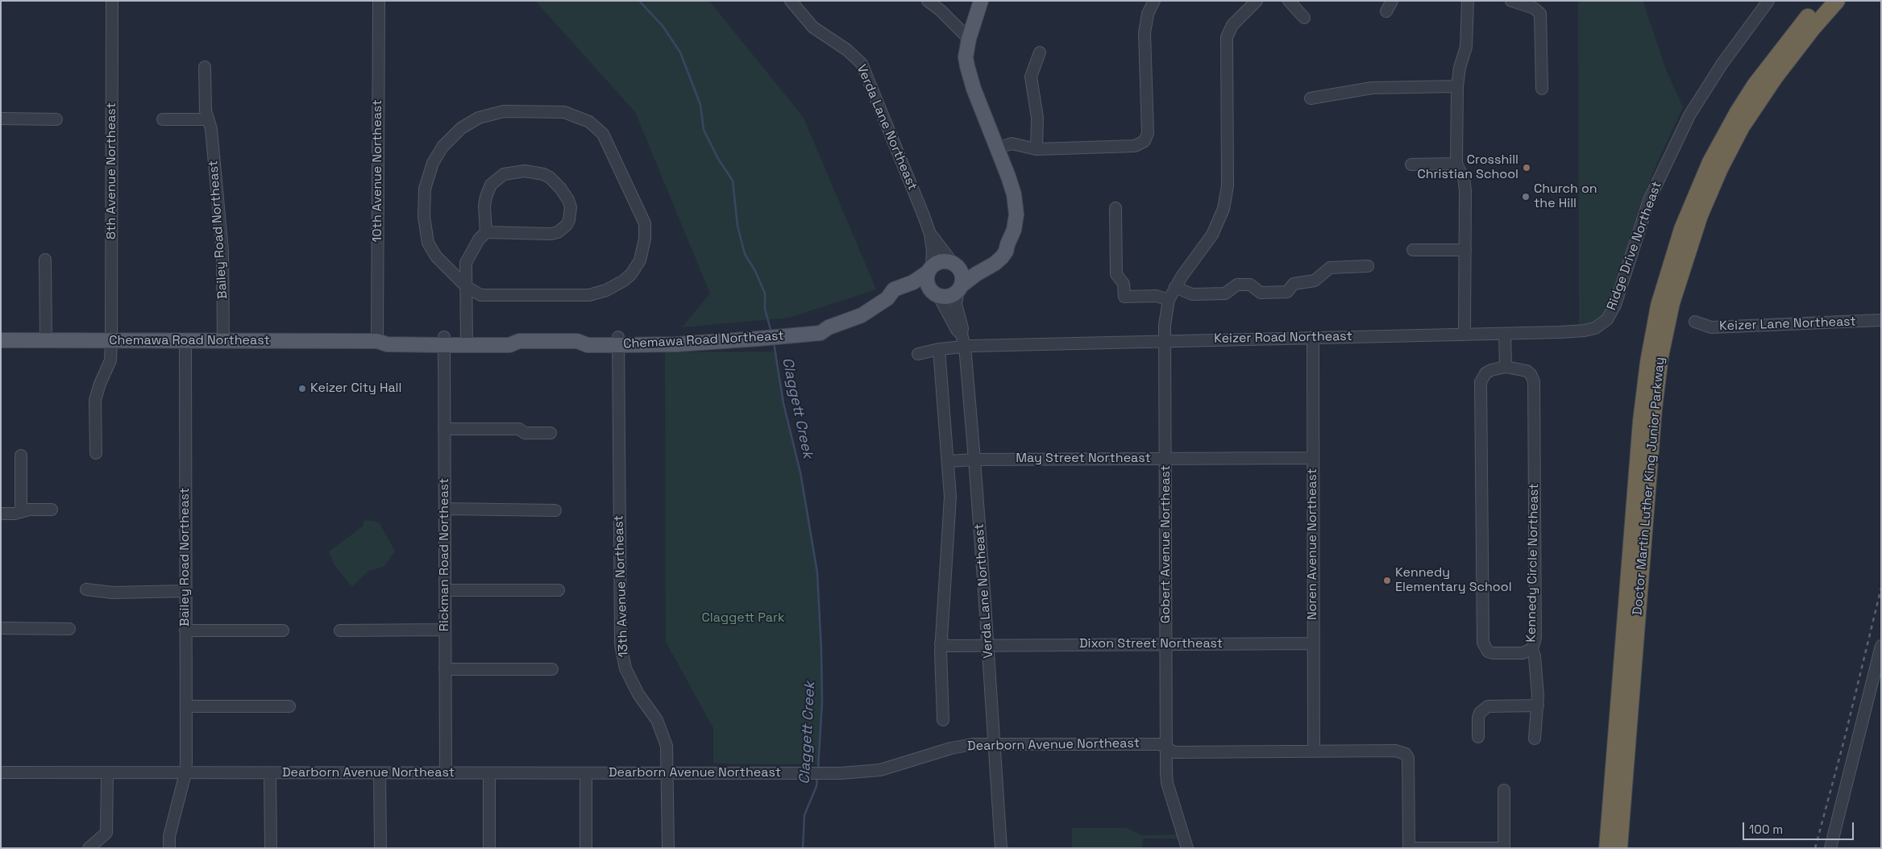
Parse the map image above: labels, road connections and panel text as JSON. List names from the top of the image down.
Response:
{
  "streets": {
    "highway": ["Doctor Martin Luther King Junior Parkway"],
    "main road": ["Chemawa Road Northeast"],
    "street": [
      "Verda Lane Northeast",
      "8th Avenue Northeast",
      "10th Avenue Northeast",
      "Bailey Road Northeast",
      "Ridge Drive Northeast",
      "Keizer Lane Northeast",
      "Keizer Road Northeast",
      "May Street Northeast",
      "Gobert Avenue Northeast",
      "Noren Avenue Northeast",
      "Rickman Road Northeast",
      "Kennedy Circle Northeast",
      "13th Avenue Northeast",
      "Dixon Street Northeast",
      "Dearborn Avenue Northeast"
    ]
  },
  "crossings": [
    ["Verda Lane Northeast", "Keizer Road Northeast"],
    ["Verda Lane Northeast", "Chemawa Road Northeast"],
    ["Verda Lane Northeast", "May Street Northeast"],
    ["Verda Lane Northeast", "Dixon Street Northeast"],
    ["Verda Lane Northeast", "Dearborn Avenue Northeast"],
    ["8th Avenue Northeast", "Chemawa Road Northeast"],
    ["10th Avenue Northeast", "Chemawa Road Northeast"],
    ["Bailey Road Northeast", "Chemawa Road Northeast"],
    ["Bailey Road Northeast", "Dearborn Avenue Northeast"],
    ["Ridge Drive Northeast", "Keizer Road Northeast"],
    ["Keizer Road Northeast", "Gobert Avenue Northeast"],
    ["Keizer Road Northeast", "Noren Avenue Northeast"],
    ["Chemawa Road Northeast", "Rickman Road Northeast"],
    ["Chemawa Road Northeast", "13th Avenue Northeast"],
    ["May Street Northeast", "Gobert Avenue Northeast"],
    ["May Street Northeast", "Noren Avenue Northeast"],
    ["Gobert Avenue Northeast", "Dixon Street Northeast"],
    ["Gobert Avenue Northeast", "Dearborn Avenue Northeast"],
    ["Noren Avenue Northeast", "Dixon Street Northeast"],
    ["Noren Avenue Northeast", "Dearborn Avenue Northeast"],
    ["Rickman Road Northeast", "Dearborn Avenue Northeast"],
    ["13th Avenue Northeast", "Dearborn Avenue Northeast"]
  ],
  "water": ["Claggett Creek"],
  "parks": ["Claggett Park"],
  "places": [
    "Crosshill Christian School",
    "Church on the Hill",
    "Keizer City Hall",
    "Kennedy Elementary School"
  ],
  "scale_bar": "100 m"
}
